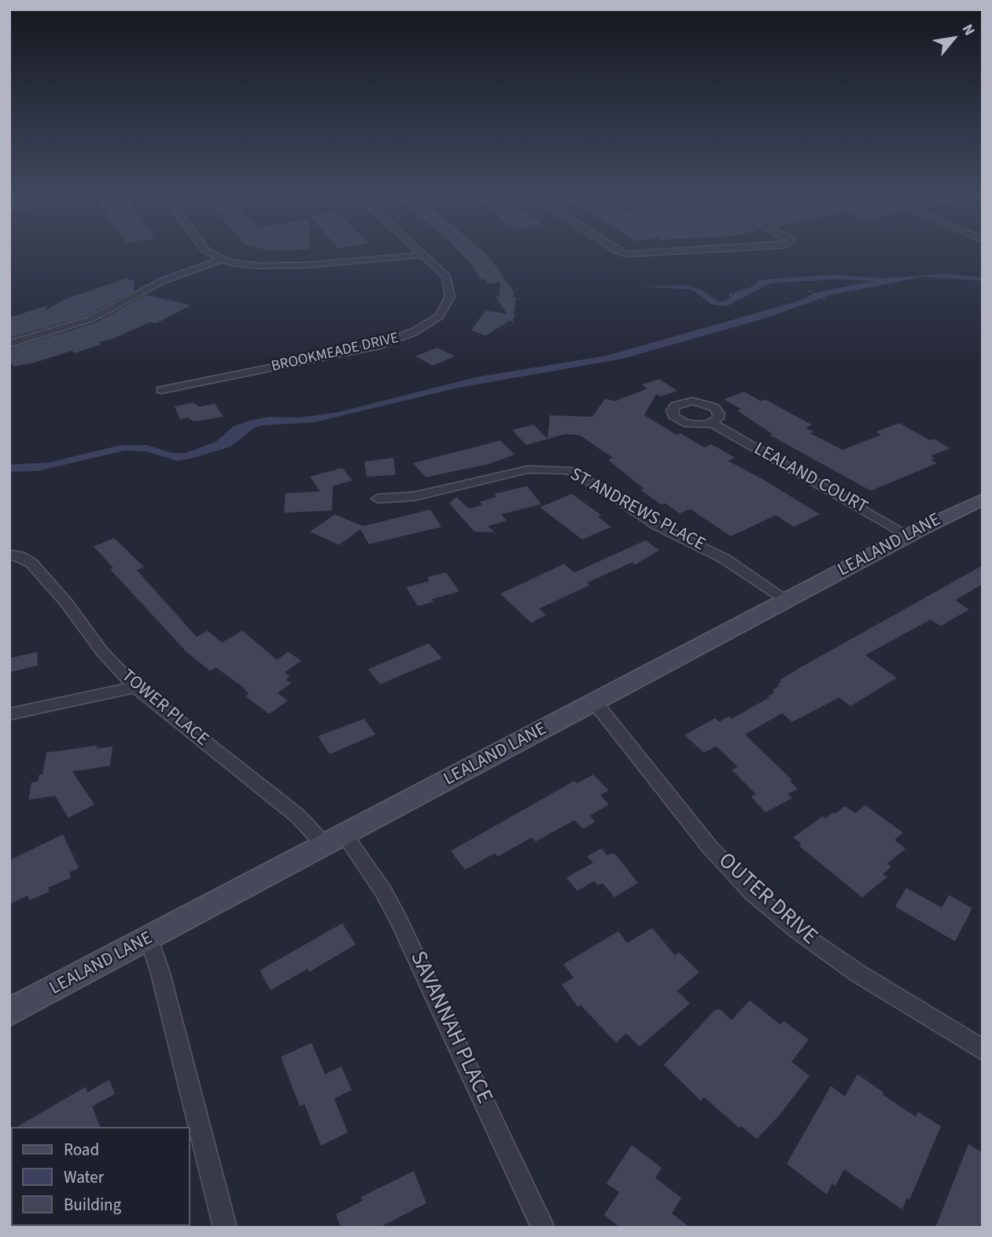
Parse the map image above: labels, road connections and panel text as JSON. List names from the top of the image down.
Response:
{
  "streets": {
    "street": [
      "BROOKMEADE DRIVE",
      "LEALAND COURT",
      "ST ANDREWS PLACE",
      "LEALAND LANE",
      "TOWER PLACE",
      "OUTER DRIVE",
      "SAVANNAH PLACE"
    ]
  },
  "crossings": [
    ["LEALAND COURT", "LEALAND LANE"],
    ["ST ANDREWS PLACE", "LEALAND LANE"],
    ["LEALAND LANE", "TOWER PLACE"],
    ["LEALAND LANE", "OUTER DRIVE"],
    ["LEALAND LANE", "SAVANNAH PLACE"]
  ],
  "legend": ["Road", "Water", "Building"],
  "north": "top right"
}
